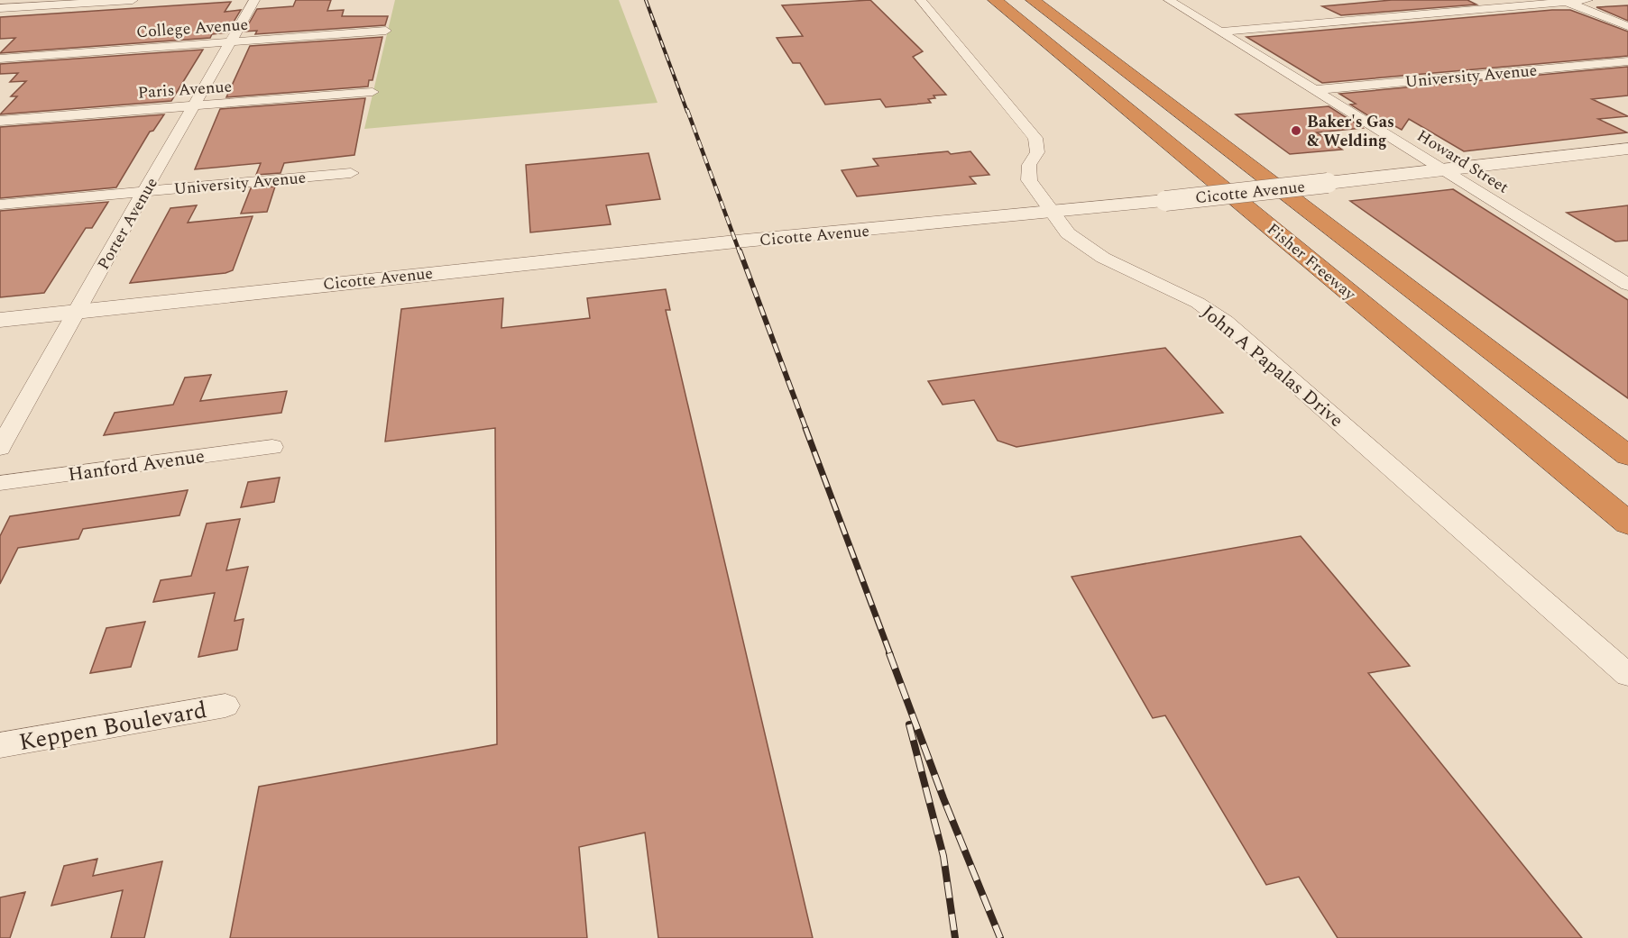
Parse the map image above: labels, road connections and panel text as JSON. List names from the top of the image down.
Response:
{
  "streets": {
    "highway": ["Fisher Freeway"],
    "street": [
      "College Avenue",
      "University Avenue",
      "Paris Avenue",
      "Howard Street",
      "Cicotte Avenue",
      "Porter Avenue",
      "John A Papalas Drive",
      "Hanford Avenue",
      "Keppen Boulevard"
    ]
  },
  "crossings": [
    ["College Avenue", "Porter Avenue"],
    ["University Avenue", "Howard Street"],
    ["University Avenue", "Porter Avenue"],
    ["Paris Avenue", "Porter Avenue"],
    ["Howard Street", "Cicotte Avenue"],
    ["Cicotte Avenue", "Porter Avenue"],
    ["Cicotte Avenue", "John A Papalas Drive"]
  ],
  "places": ["Baker's Gas & Welding"]
}
